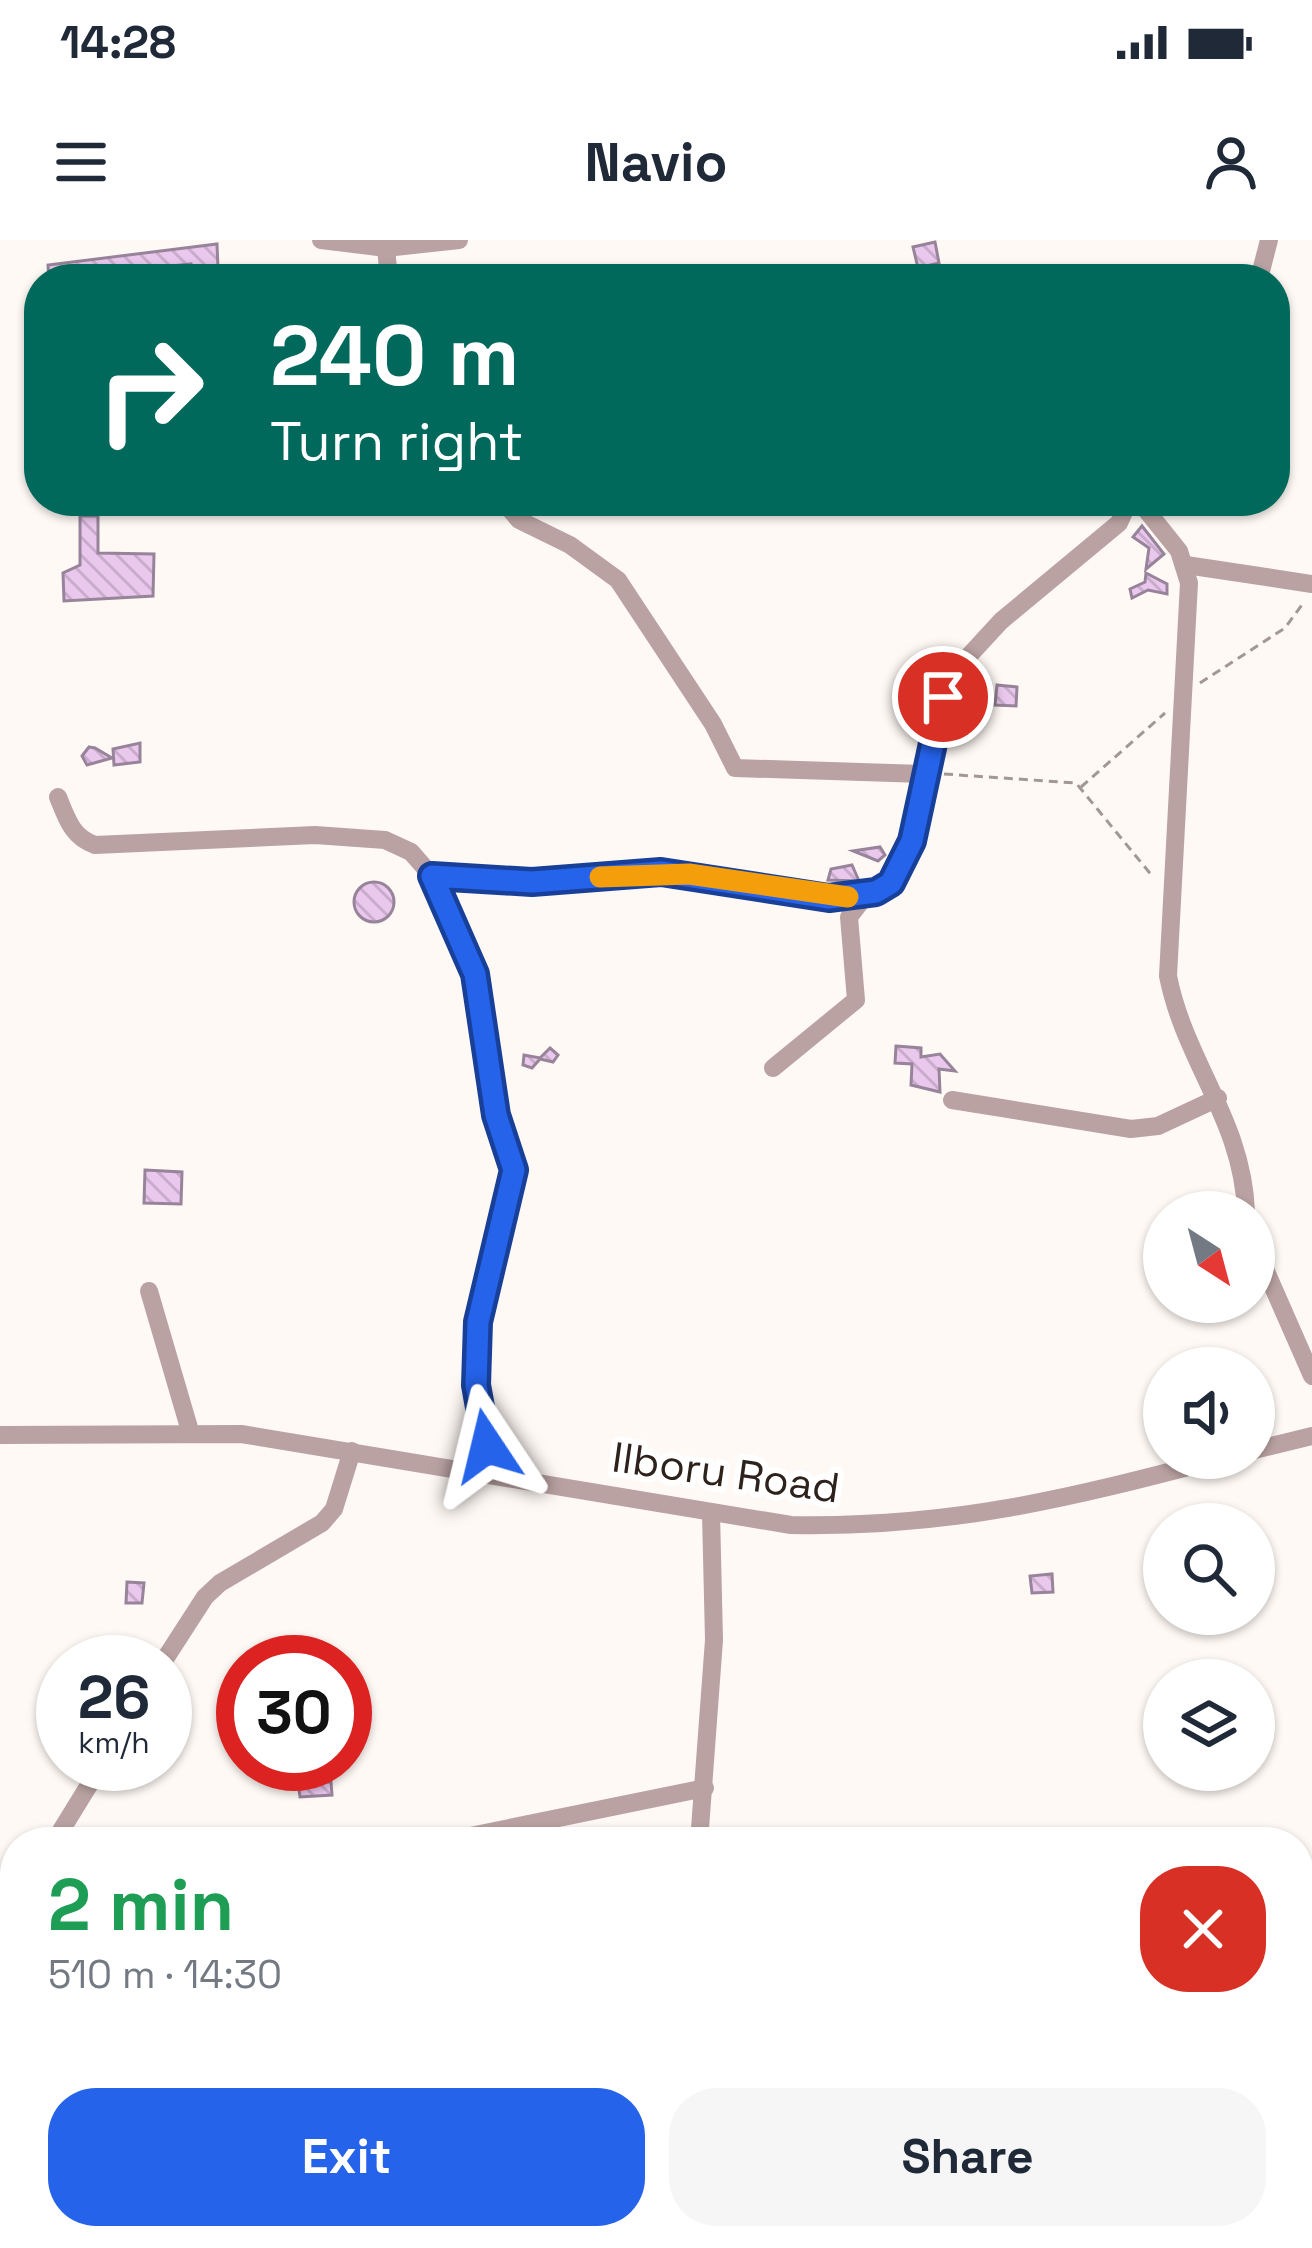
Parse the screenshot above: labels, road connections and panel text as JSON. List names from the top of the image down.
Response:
{
  "streets": {
    "street": ["Ilboru Road"]
  },
  "north": "bottom right",
  "page": {
    "status": "14:28",
    "header": "Navio",
    "turn": ["240 m", "Turn right"],
    "speed": "26 km/h",
    "limit": "30",
    "heading": ["2 min", "510 m · 14:30"],
    "buttons": ["Exit", "Share"]
  }
}
